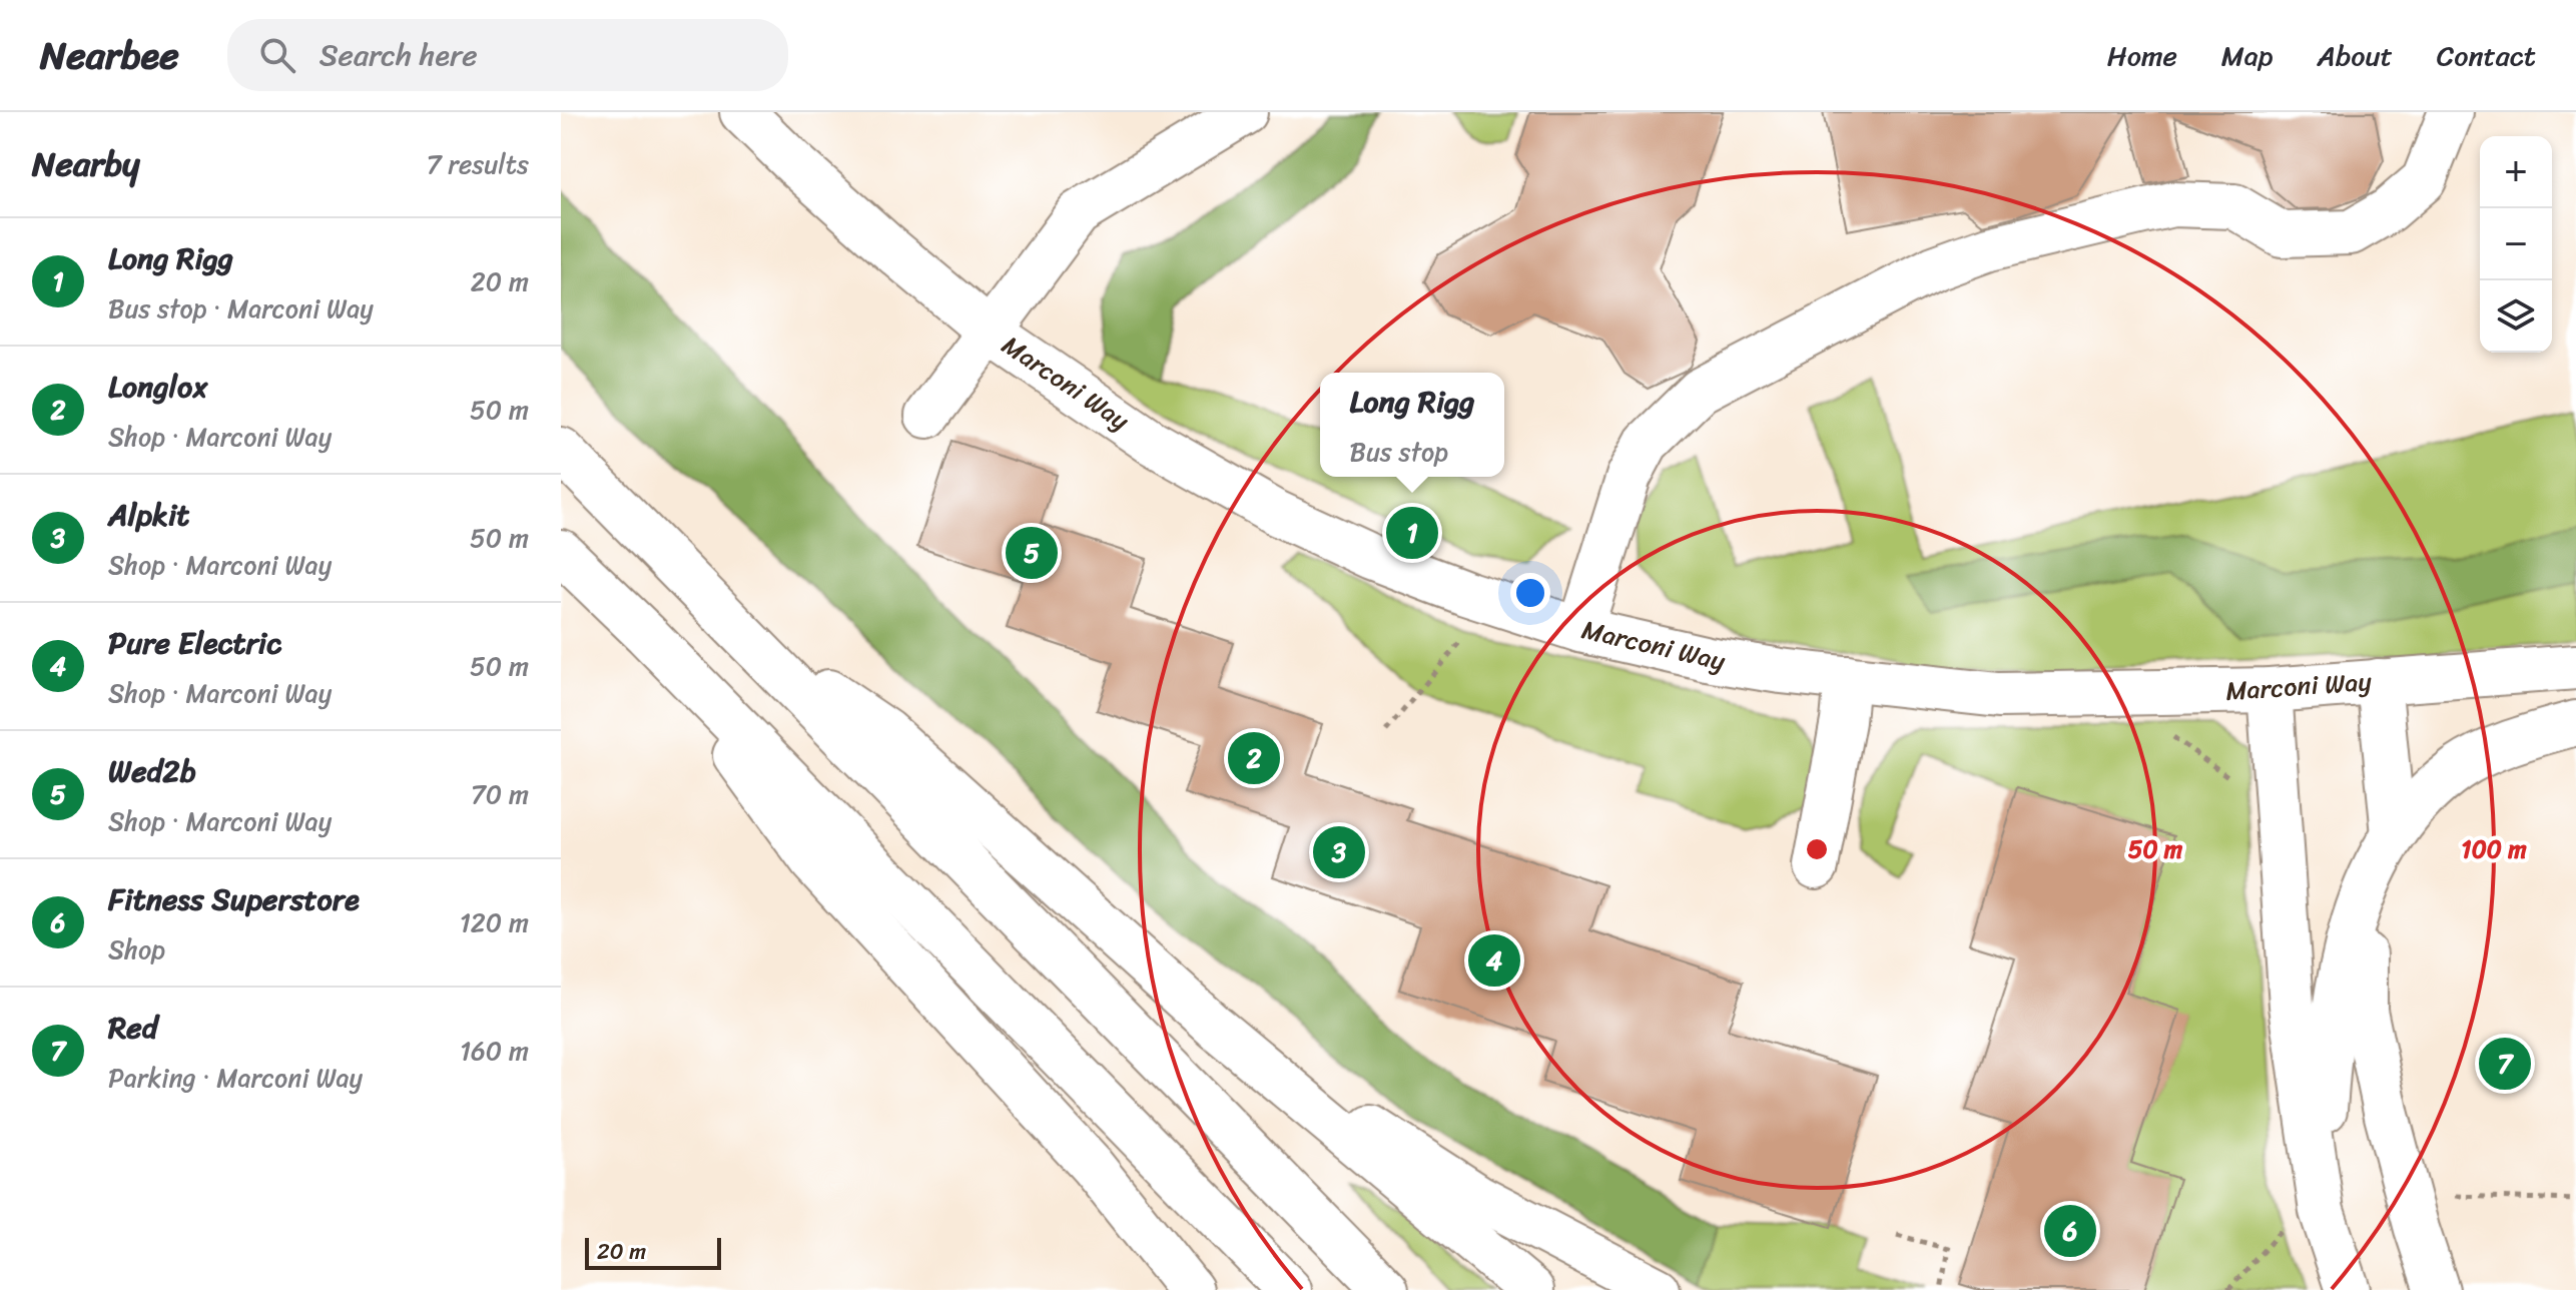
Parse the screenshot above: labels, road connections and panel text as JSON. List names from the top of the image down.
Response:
{
  "streets": {
    "main road": ["Marconi Way"]
  },
  "scale_bar": "20 m",
  "page": {
    "header": "Nearbee",
    "search": "Search here",
    "nav": [
      "Home",
      "Map",
      "About",
      "Contact"
    ],
    "heading": ["Nearby", "7 results"],
    "map_buttons": ["+", "−"],
    "list": [
      {
        "mark": "1",
        "name": "Long Rigg",
        "note": "Bus stop · Marconi Way",
        "value": "20 m"
      },
      {
        "mark": "2",
        "name": "Longlox",
        "note": "Shop · Marconi Way",
        "value": "50 m"
      },
      {
        "mark": "3",
        "name": "Alpkit",
        "note": "Shop · Marconi Way",
        "value": "50 m"
      },
      {
        "mark": "4",
        "name": "Pure Electric",
        "note": "Shop · Marconi Way",
        "value": "50 m"
      },
      {
        "mark": "5",
        "name": "Wed2b",
        "note": "Shop · Marconi Way",
        "value": "70 m"
      },
      {
        "mark": "6",
        "name": "Fitness Superstore",
        "note": "Shop",
        "value": "120 m"
      },
      {
        "mark": "7",
        "name": "Red",
        "note": "Parking · Marconi Way",
        "value": "160 m"
      }
    ],
    "popup": ["Long Rigg", "Bus stop"],
    "pins": [
      "1",
      "5",
      "2",
      "3",
      "4",
      "7",
      "6"
    ],
    "scale": "20 m"
  },
  "rings": ["50 m", "100 m"]
}
